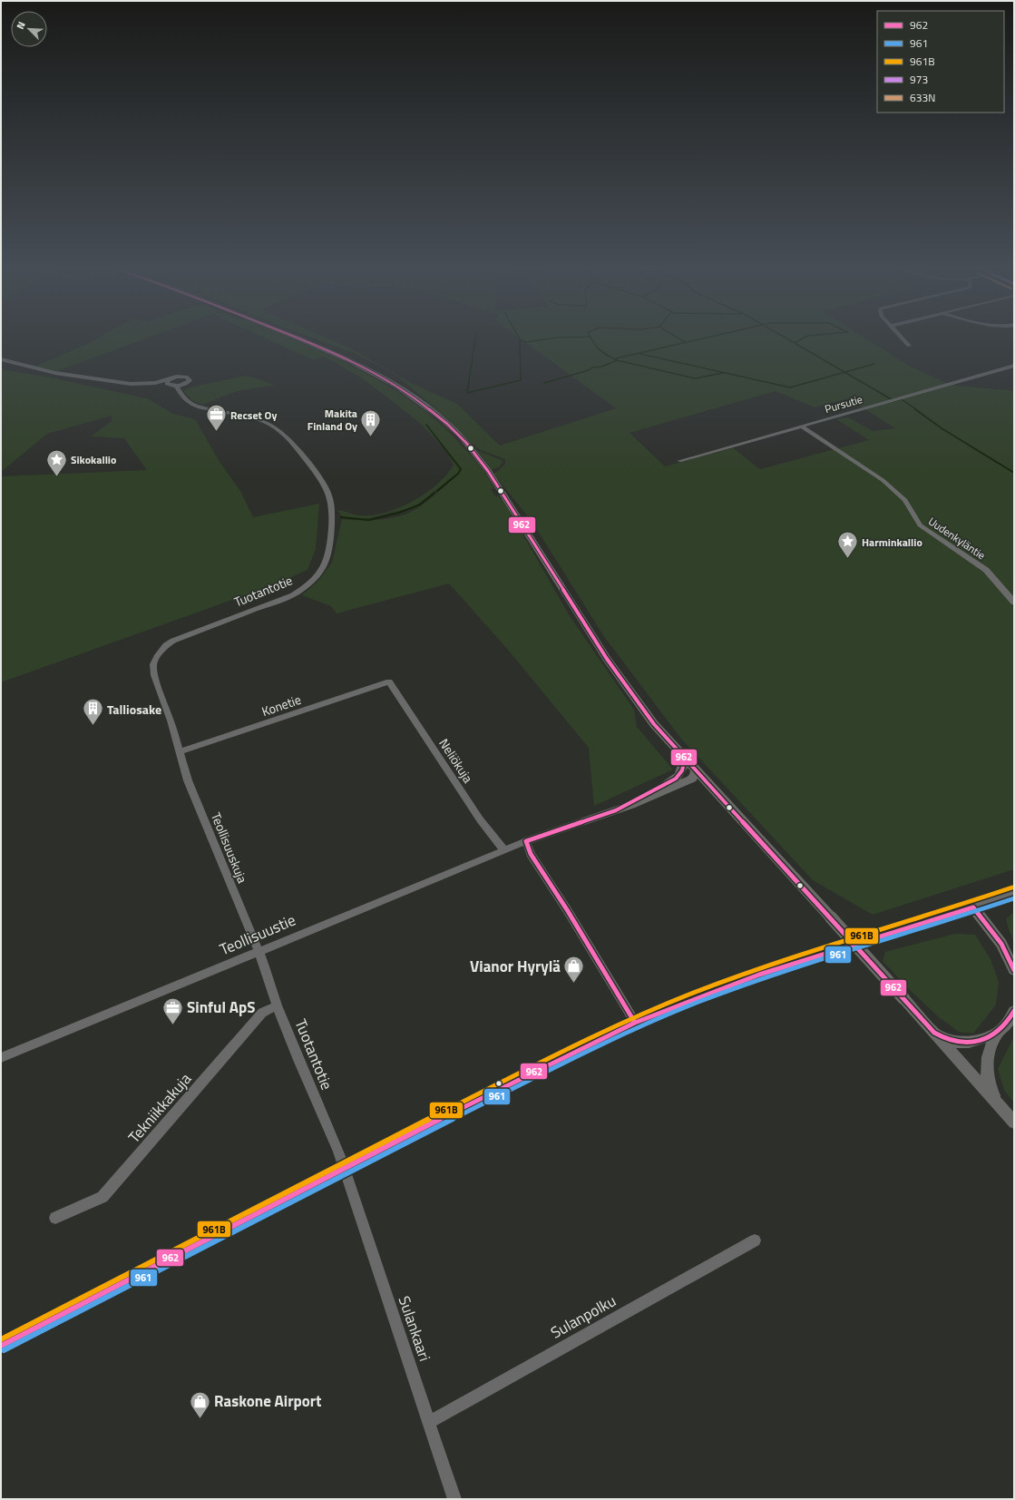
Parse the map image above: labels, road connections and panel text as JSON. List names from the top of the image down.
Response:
{
  "streets": {
    "street": [
      "Pursutie",
      "Uudenkyläntie",
      "Tuotantotie",
      "Konetie",
      "Neliökuja",
      "Teollisuuskuja",
      "Teollisuustie",
      "Tekniikkakuja",
      "Sulanpolku",
      "Sulankaari"
    ]
  },
  "crossings": [
    ["Pursutie", "Uudenkyläntie"],
    ["Tuotantotie", "Konetie"],
    ["Tuotantotie", "Teollisuuskuja"],
    ["Tuotantotie", "Teollisuustie"],
    ["Tuotantotie", "Tekniikkakuja"],
    ["Tuotantotie", "Sulankaari"],
    ["Konetie", "Neliökuja"],
    ["Konetie", "Teollisuuskuja"],
    ["Neliökuja", "Teollisuustie"],
    ["Teollisuuskuja", "Teollisuustie"],
    ["Sulanpolku", "Sulankaari"]
  ],
  "places": {
    "office": ["Recset Oy", "Sinful ApS"],
    "building": ["Makita Finland Oy", "Talliosake"],
    "place": ["Sikokallio", "Harminkallio"],
    "shop": ["Vianor Hyrylä", "Raskone Airport"]
  },
  "lines": ["transit line 962", "transit line 961B", "transit line 961"],
  "legend": [
    "962",
    "961",
    "961B",
    "973",
    "633N"
  ],
  "north": "top left"
}
